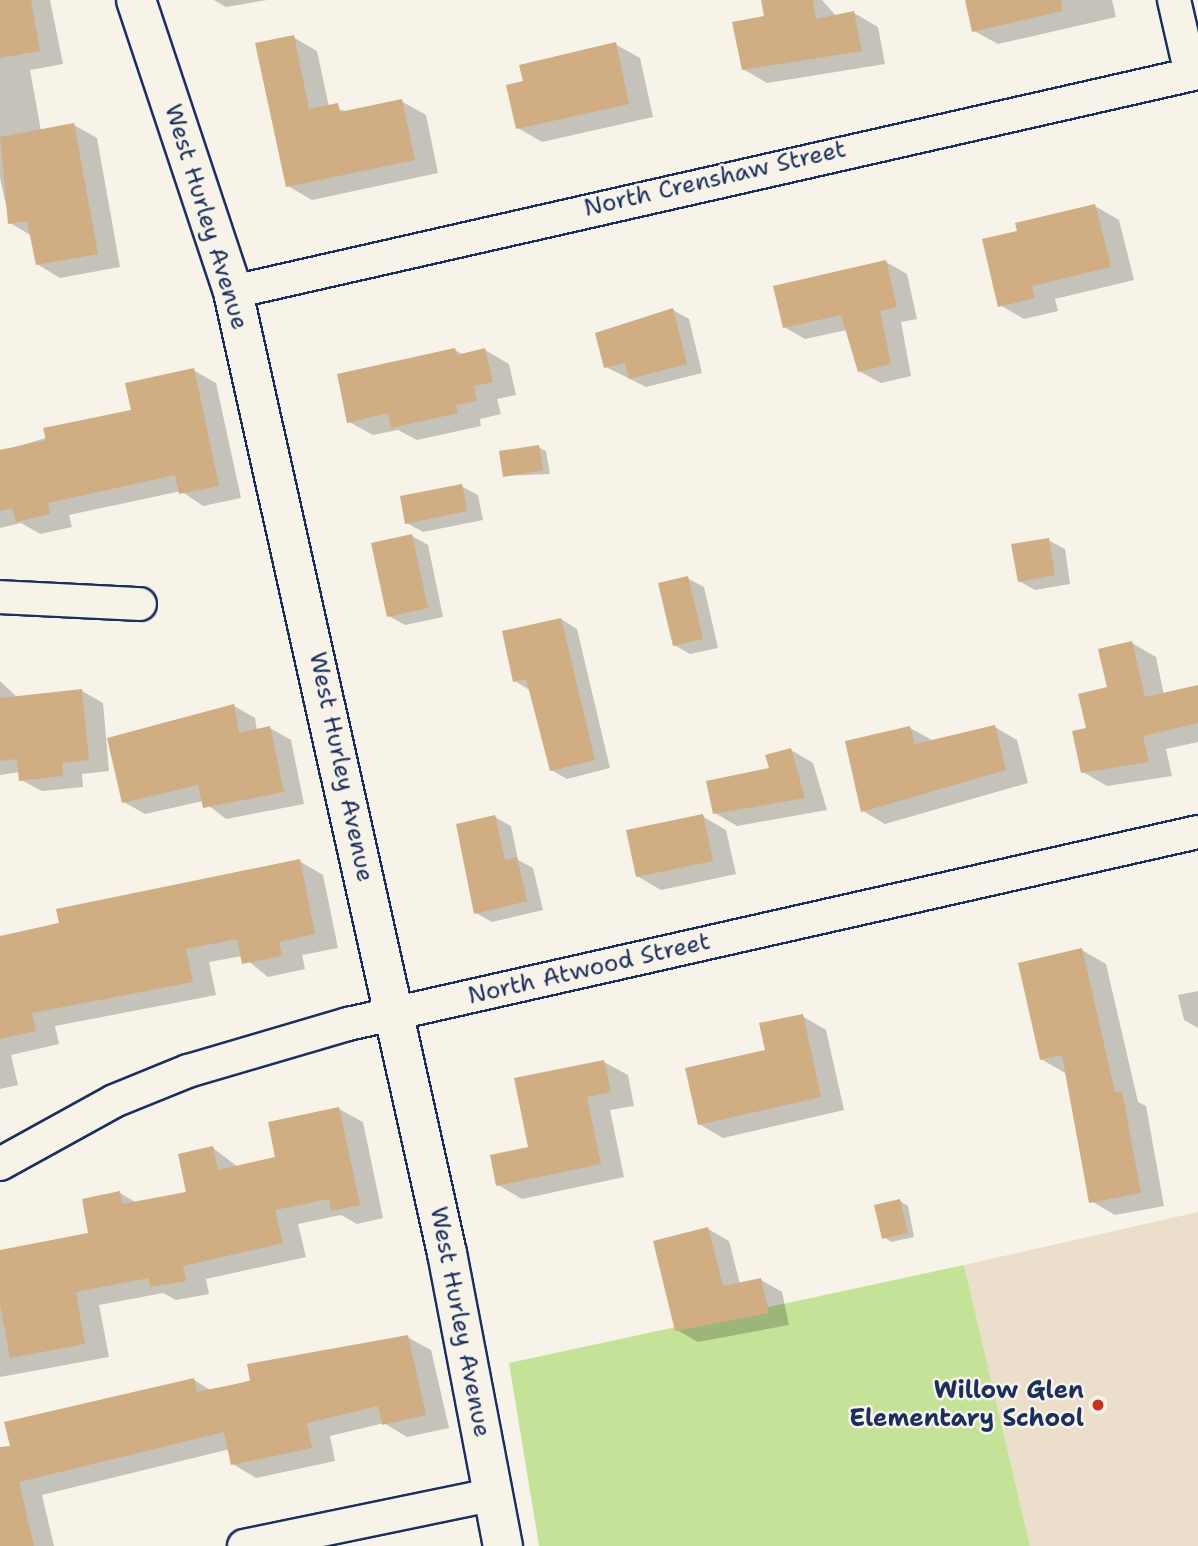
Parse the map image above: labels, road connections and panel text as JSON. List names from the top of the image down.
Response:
{
  "streets": {
    "street": ["North Crenshaw Street", "West Hurley Avenue", "North Atwood Street"]
  },
  "crossings": [
    ["North Crenshaw Street", "West Hurley Avenue"],
    ["West Hurley Avenue", "North Atwood Street"]
  ],
  "places": ["Willow Glen Elementary School"]
}
